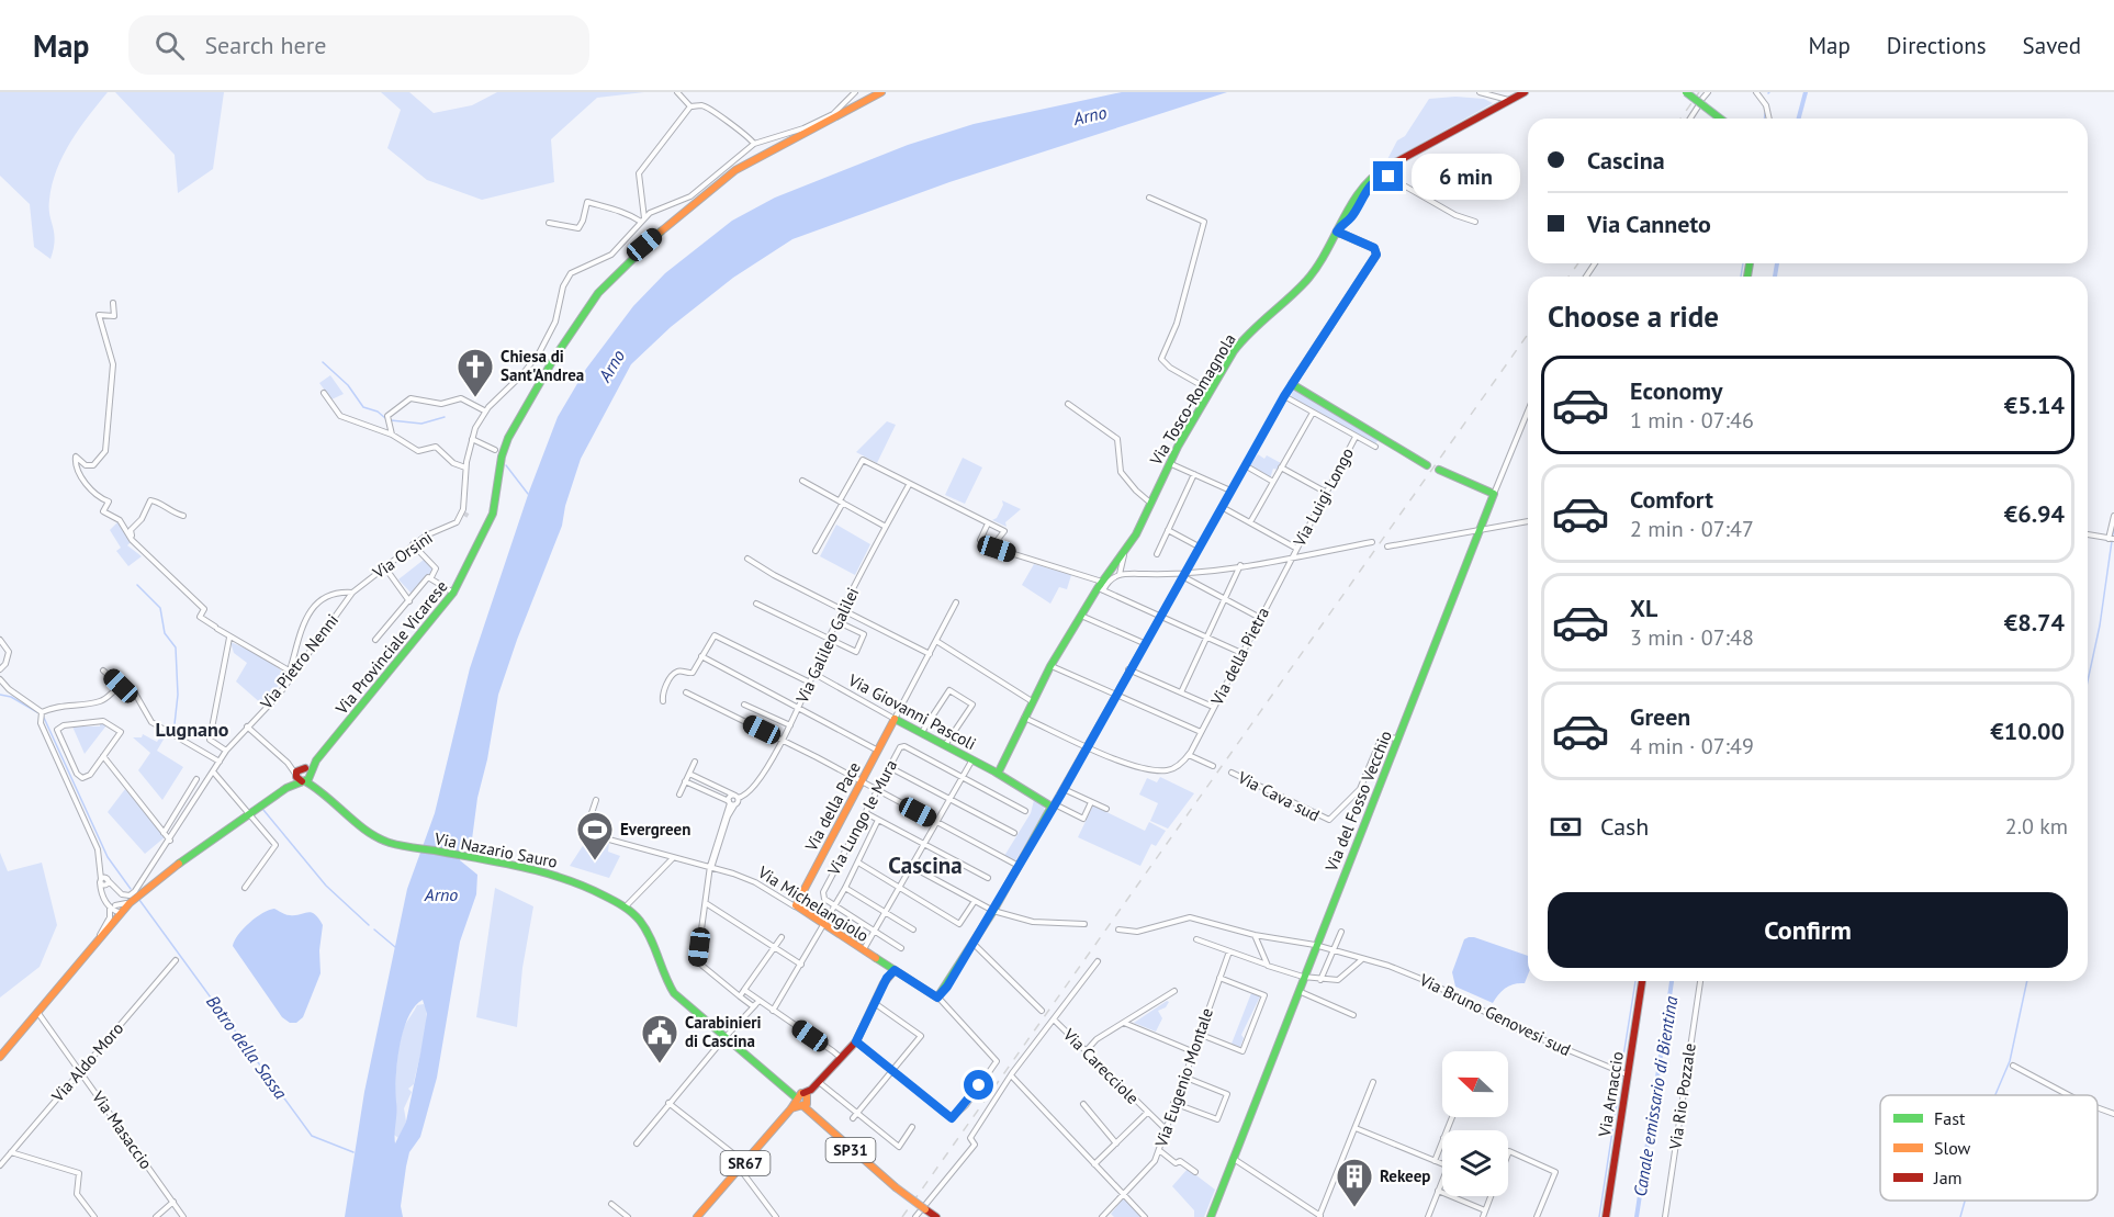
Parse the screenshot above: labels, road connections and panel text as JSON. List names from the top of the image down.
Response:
{
  "streets": {
    "main road": [
      "Via Tosco-Romagnola",
      "Via Provinciale Vicarese",
      "Via Giovanni Pascoli",
      "Via del Fosso Vecchio",
      "Via della Pace",
      "Via Nazario Sauro",
      "Via Michelangiolo",
      "Via Arnaccio",
      "SP31",
      "SR67"
    ],
    "street": [
      "Via Luigi Longo",
      "Via Orsini",
      "Via Galileo Galilei",
      "Via della Pietra",
      "Via Pietro Nenni",
      "Via Cava sud",
      "Via Lungo le Mura",
      "Via Bruno Genovesi sud",
      "Via Aldo Moro",
      "Via Carecciole",
      "Via Eugenio Montale",
      "Via Rio Pozzale",
      "Via Masaccio"
    ]
  },
  "crossings": [
    ["Via Tosco-Romagnola", "Via Giovanni Pascoli"],
    ["Via Luigi Longo", "Via della Pietra"],
    ["Via Orsini", "Via Pietro Nenni"],
    ["Via Galileo Galilei", "Via Giovanni Pascoli"],
    ["Via Galileo Galilei", "Via Michelangiolo"],
    ["Via Provinciale Vicarese", "Via Nazario Sauro"],
    ["Via Pietro Nenni", "Via Nazario Sauro"],
    ["Via Giovanni Pascoli", "Via della Pace"],
    ["Via Cava sud", "Via del Fosso Vecchio"],
    ["Via del Fosso Vecchio", "Via Bruno Genovesi sud"],
    ["Via della Pace", "Via Michelangiolo"],
    ["Via Nazario Sauro", "SP31"],
    ["Via Nazario Sauro", "SR67"],
    ["Via Bruno Genovesi sud", "Via Arnaccio"],
    ["Via Aldo Moro", "Via Masaccio"],
    ["Via Carecciole", "Via Eugenio Montale"],
    ["SP31", "SR67"]
  ],
  "districts": ["Lugnano", "Cascina"],
  "water": ["Arno", "Botro della Sassa", "Canale emissario di Bientina"],
  "places": {
    "church": ["Chiesa di Sant'Andrea"],
    "sports": ["Evergreen"],
    "public building": ["Carabinieri di Cascina"],
    "building": ["Rekeep"]
  },
  "legend": ["Fast", "Slow", "Jam"],
  "north": "left",
  "page": {
    "header": "Map",
    "search": "Search here",
    "nav": ["Map", "Directions", "Saved"],
    "banner": ["Cascina", "Via Canneto"],
    "bubble": "6 min",
    "heading": "Choose a ride",
    "list": [
      {
        "name": "Economy",
        "note": "1 min · 07:46",
        "value": "€5.14"
      },
      {
        "name": "Comfort",
        "note": "2 min · 07:47",
        "value": "€6.94"
      },
      {
        "name": "XL",
        "note": "3 min · 07:48",
        "value": "€8.74"
      },
      {
        "name": "Green",
        "note": "4 min · 07:49",
        "value": "€10.00"
      }
    ],
    "pay": ["Cash", "2.0 km"],
    "buttons": "Confirm"
  }
}
